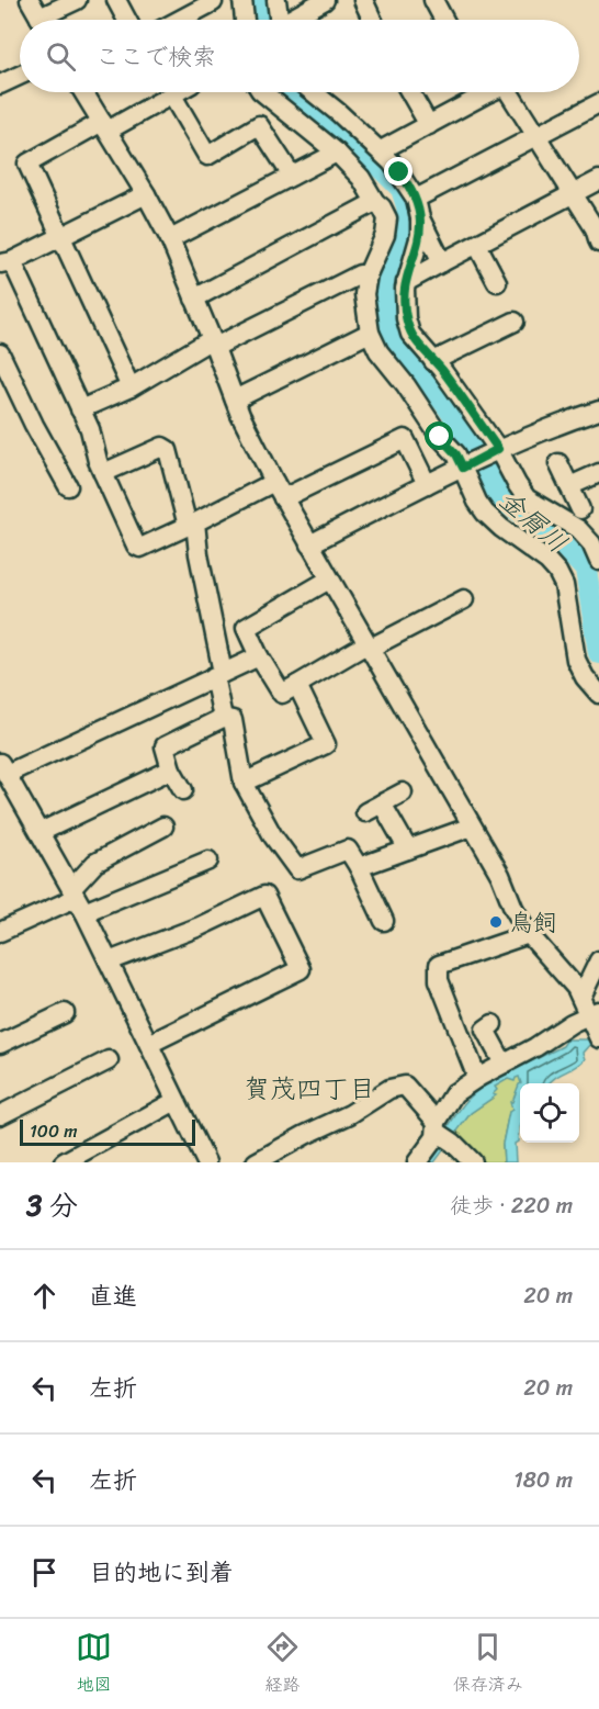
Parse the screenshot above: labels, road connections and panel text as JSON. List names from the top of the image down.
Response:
{
  "districts": ["賀茂四丁目"],
  "water": ["金屑川"],
  "places": ["鳥飼"],
  "scale_bar": "100 m",
  "page": {
    "search": "ここで検索",
    "scale": "100 m",
    "heading": ["3 分", "徒歩 · 220 m"],
    "list": [
      ["直進", "20 m"],
      ["左折", "20 m"],
      ["左折", "180 m"],
      "目的地に到着"
    ],
    "nav": ["地図", "経路", "保存済み"]
  }
}
